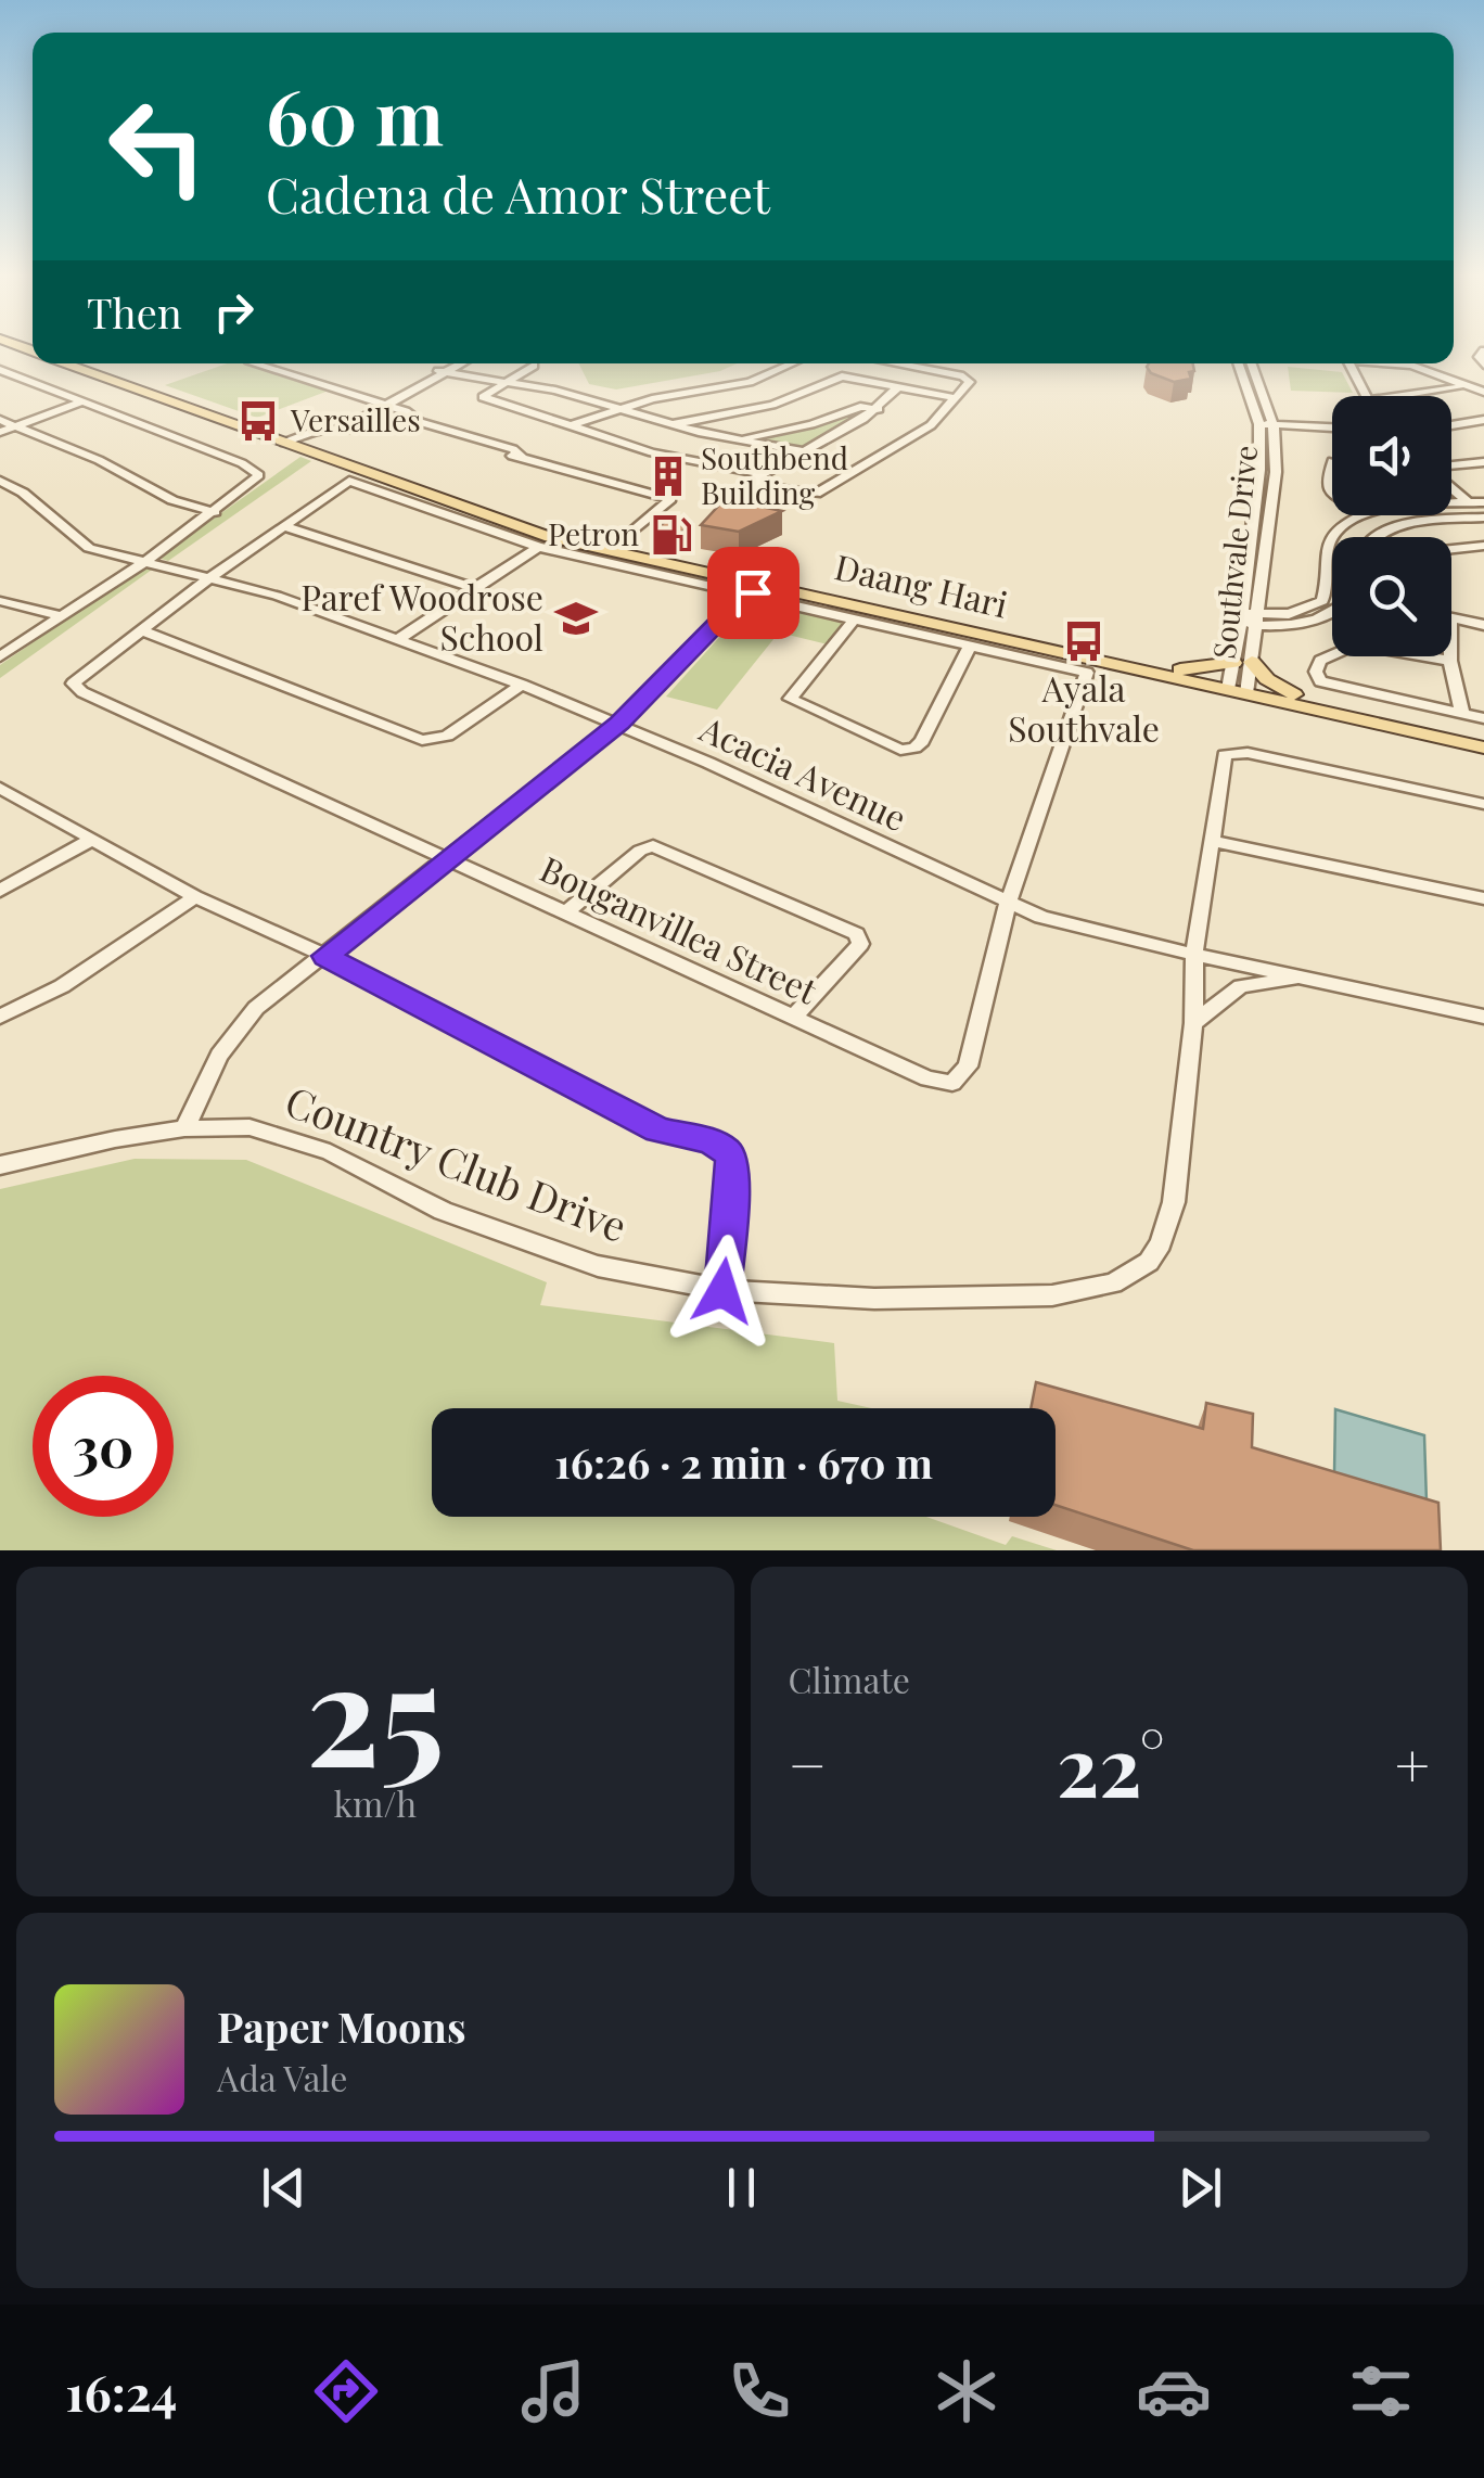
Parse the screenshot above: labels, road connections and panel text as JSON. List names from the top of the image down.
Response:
{
  "streets": {
    "main road": ["Daang Hari"],
    "street": [
      "Southvale Drive",
      "Acacia Avenue",
      "Bouganvillea Street",
      "Country Club Drive"
    ]
  },
  "crossings": [
    ["Southvale Drive", "Daang Hari"],
    ["Acacia Avenue", "Bouganvillea Street"],
    ["Acacia Avenue", "Country Club Drive"]
  ],
  "places": {
    "bus stop": ["Versailles", "Ayala Southvale"],
    "building": ["Southbend Building"],
    "fuel station": ["Petron"],
    "school or university": ["Paref Woodrose School"]
  },
  "page": {
    "turn": ["60 m", "Cadena de Amor Street"],
    "then": "Then",
    "limit": "30",
    "trip": "16:26 · 2 min · 670 m",
    "tile": [
      ["25", "km/h"],
      "Climate"
    ],
    "heat": ["−", "22°", "+"],
    "song": ["Paper Moons", "Ada Vale"],
    "tabs": "16:24"
  }
}
